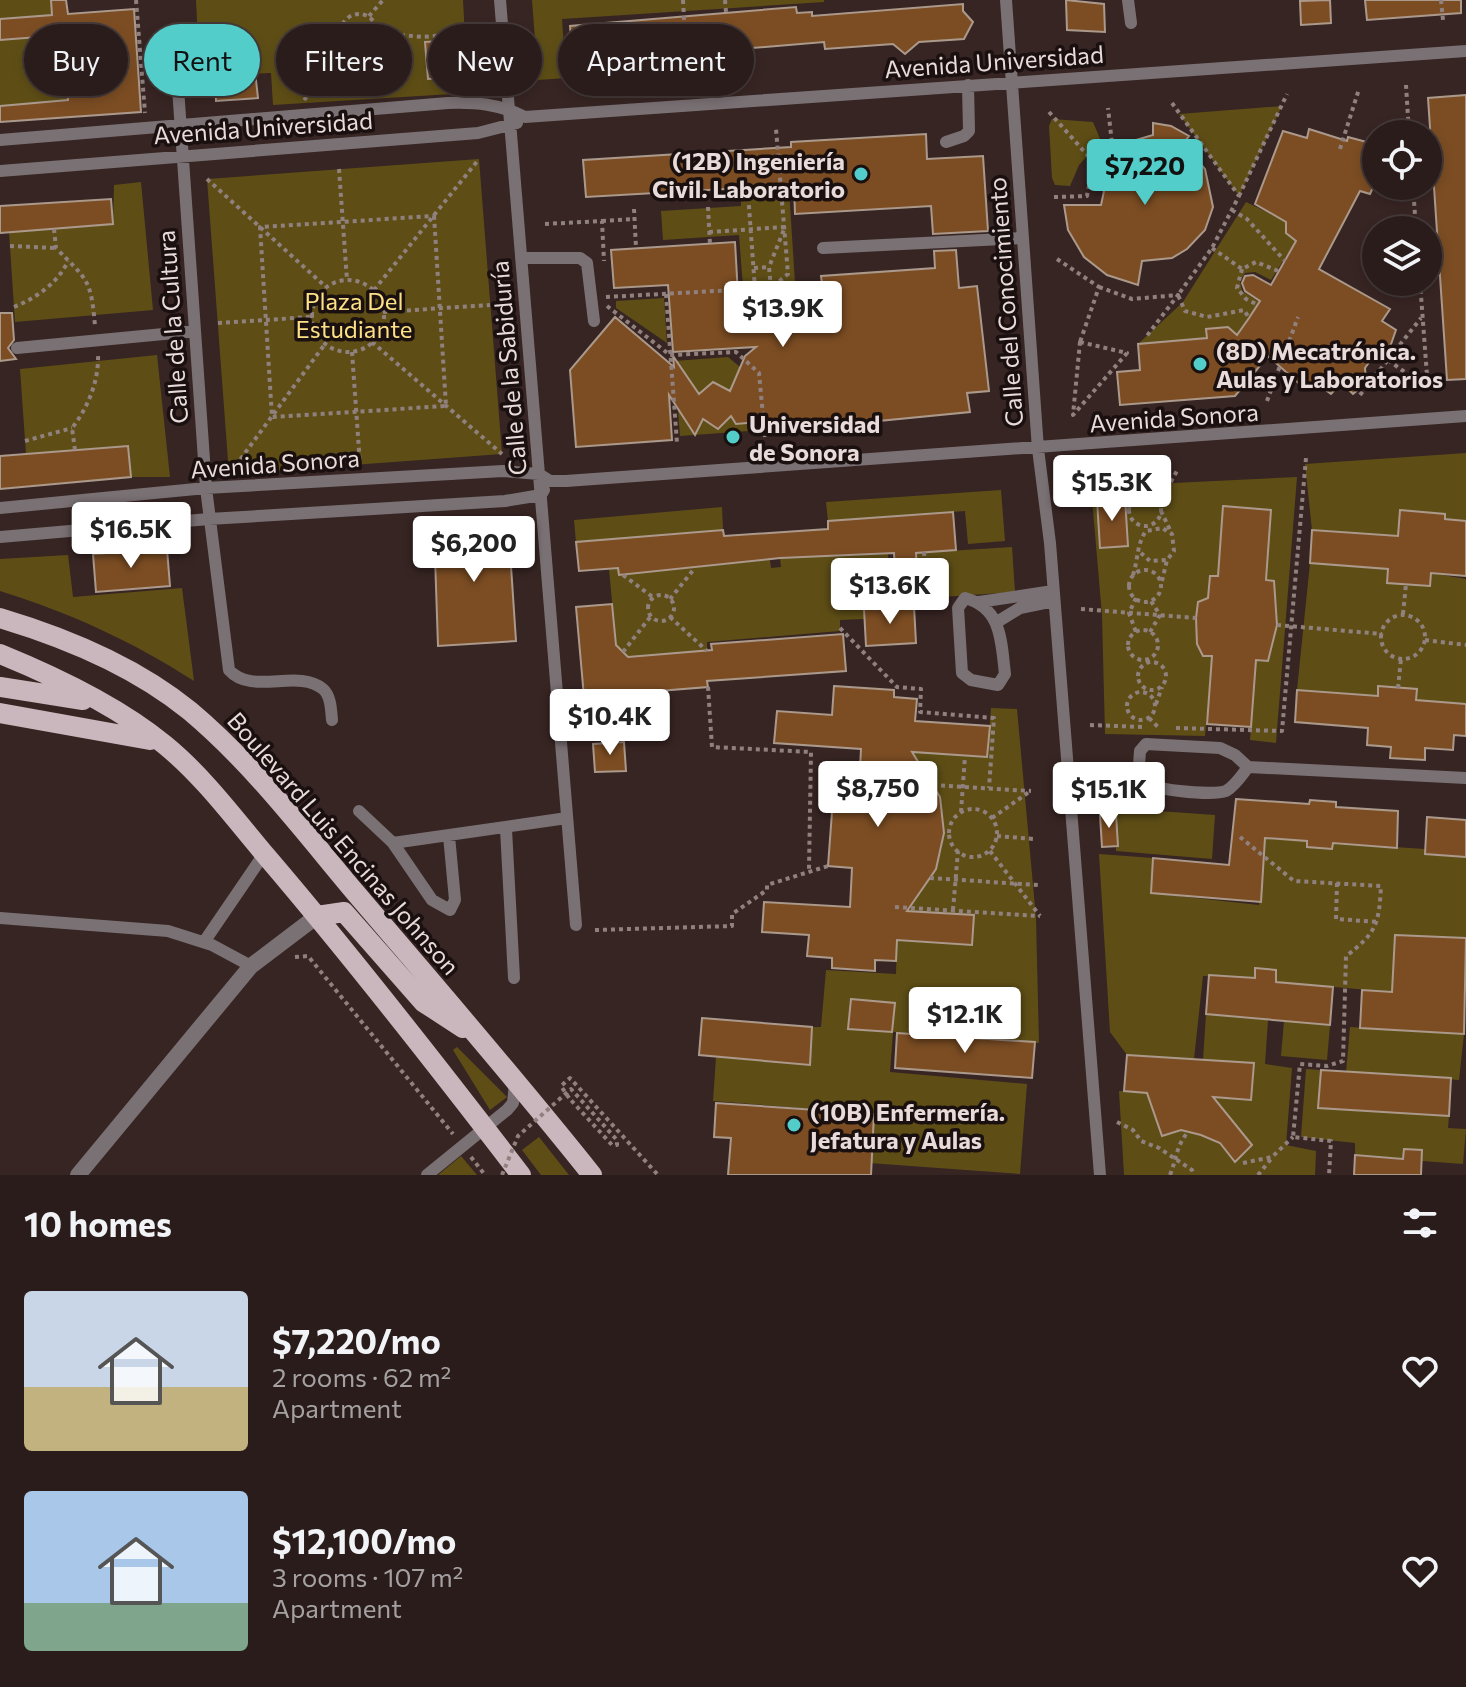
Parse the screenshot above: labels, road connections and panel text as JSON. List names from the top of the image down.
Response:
{
  "streets": {
    "main road": ["Boulevard Luis Encinas Johnson"],
    "lane": [
      "Avenida Universidad",
      "Calle del Conocimiento",
      "Calle de la Cultura",
      "Calle de la Sabiduría",
      "Avenida Sonora"
    ]
  },
  "crossings": [
    ["Avenida Universidad", "Calle del Conocimiento"],
    ["Avenida Universidad", "Calle de la Cultura"],
    ["Avenida Universidad", "Calle de la Sabiduría"],
    ["Calle del Conocimiento", "Avenida Sonora"],
    ["Calle de la Cultura", "Avenida Sonora"],
    ["Calle de la Sabiduría", "Avenida Sonora"]
  ],
  "parks": ["Plaza Del Estudiante"],
  "places": [
    "(12B) Ingeniería Civil. Laboratorio",
    "(8D) Mecatrónica. Aulas y Laboratorios",
    "Universidad de Sonora",
    "(10B) Enfermería. Jefatura y Aulas"
  ],
  "page": {
    "chip": [
      "Buy",
      "Rent",
      "Filters",
      "New",
      "Apartment"
    ],
    "price": [
      "$7,220",
      "$13.9K",
      "$15.3K",
      "$16.5K",
      "$6,200",
      "$13.6K",
      "$10.4K",
      "$8,750",
      "$15.1K",
      "$12.1K"
    ],
    "heading": "10 homes",
    "list": [
      {
        "name": "$7,220/mo",
        "note": "2 rooms · 62 m² · Apartment"
      },
      {
        "name": "$12,100/mo",
        "note": "3 rooms · 107 m² · Apartment"
      }
    ]
  }
}
